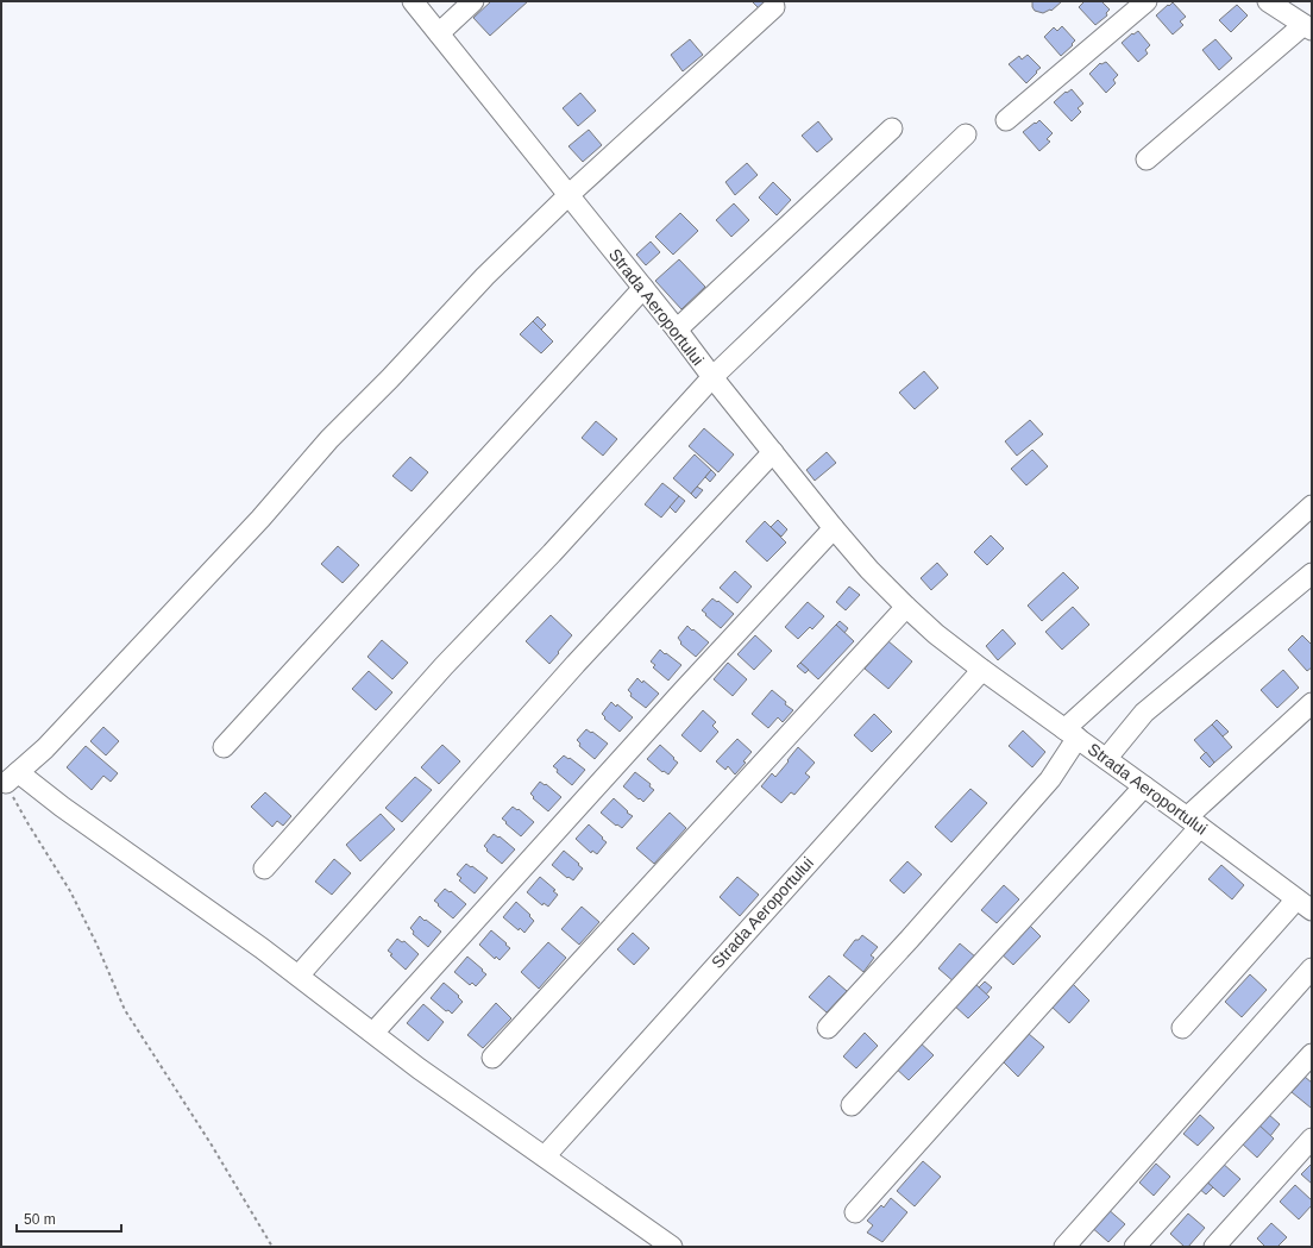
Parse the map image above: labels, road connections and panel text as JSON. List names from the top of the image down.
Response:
{
  "streets": {
    "street": ["Strada Aeroportului"]
  },
  "scale_bar": "50 m"
}
